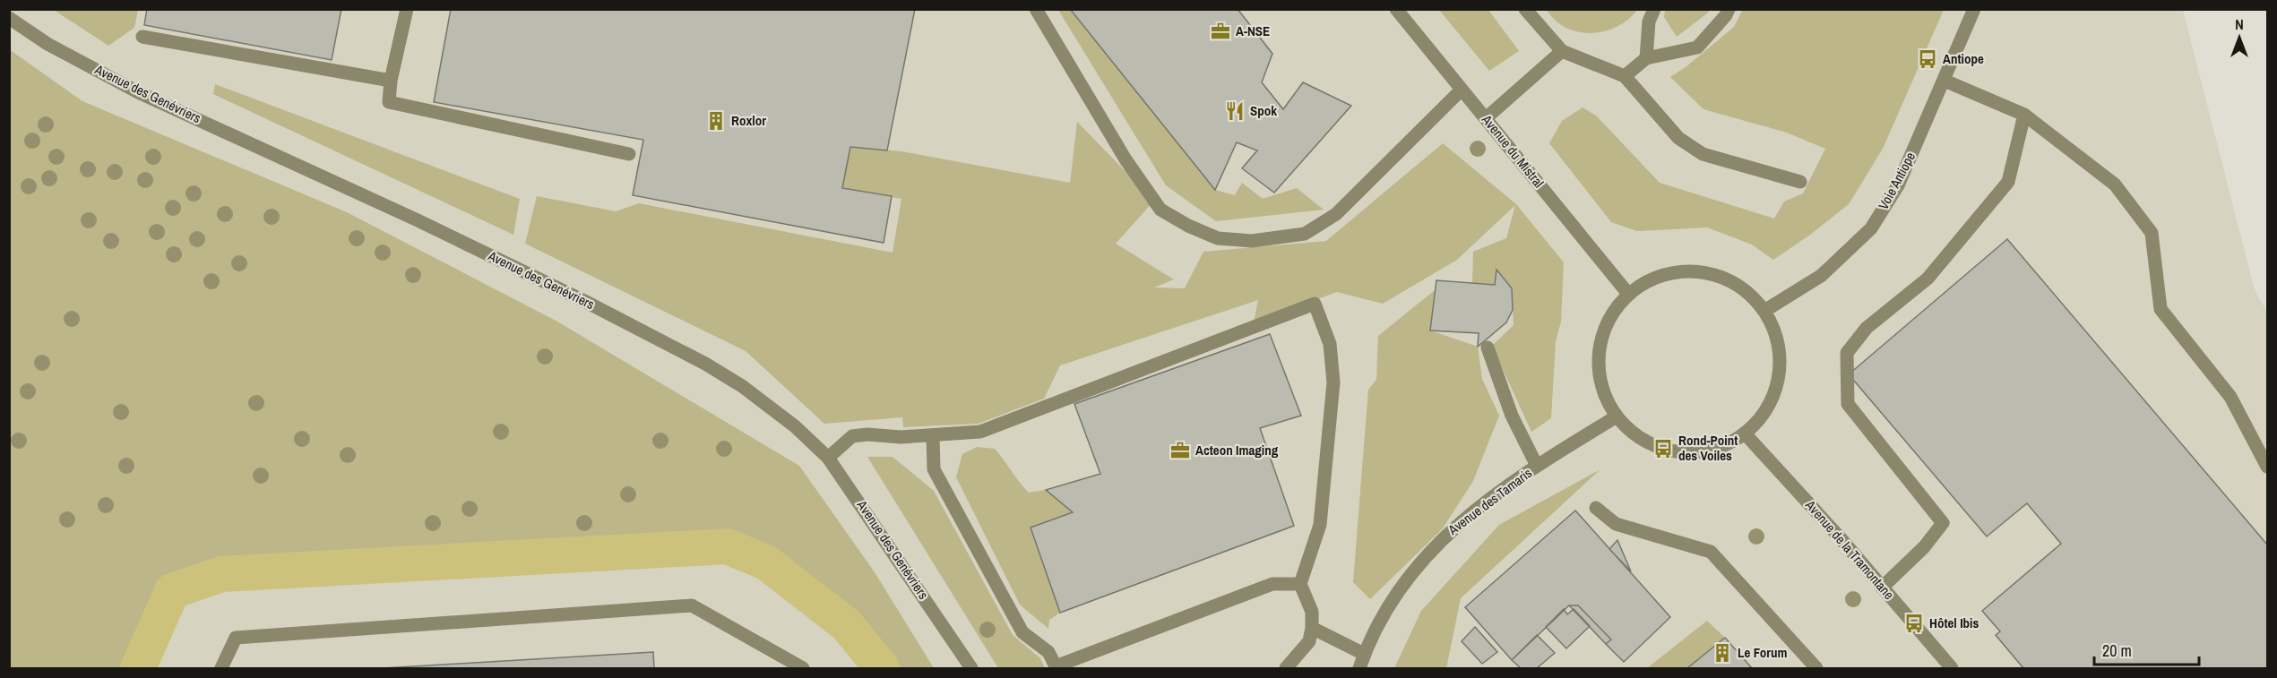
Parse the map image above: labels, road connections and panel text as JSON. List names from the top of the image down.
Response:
{
  "streets": {
    "street": [
      "Avenue des Genévriers",
      "Avenue du Mistral",
      "Voie Antiope",
      "Avenue des Tamaris",
      "Avenue de la Tramontane"
    ]
  },
  "crossings": [
    ["Avenue du Mistral", "Voie Antiope"],
    ["Avenue du Mistral", "Avenue des Tamaris"],
    ["Avenue du Mistral", "Avenue de la Tramontane"],
    ["Voie Antiope", "Avenue des Tamaris"],
    ["Voie Antiope", "Avenue de la Tramontane"],
    ["Avenue des Tamaris", "Avenue de la Tramontane"]
  ],
  "places": {
    "office": ["A-NSE", "Acteon Imaging"],
    "bus stop": ["Antiope", "Rond-Point des Voiles", "Hôtel Ibis"],
    "restaurant": ["Spok"],
    "building": ["Roxlor", "Le Forum"]
  },
  "scale_bar": "20 m",
  "north": "top"
}
